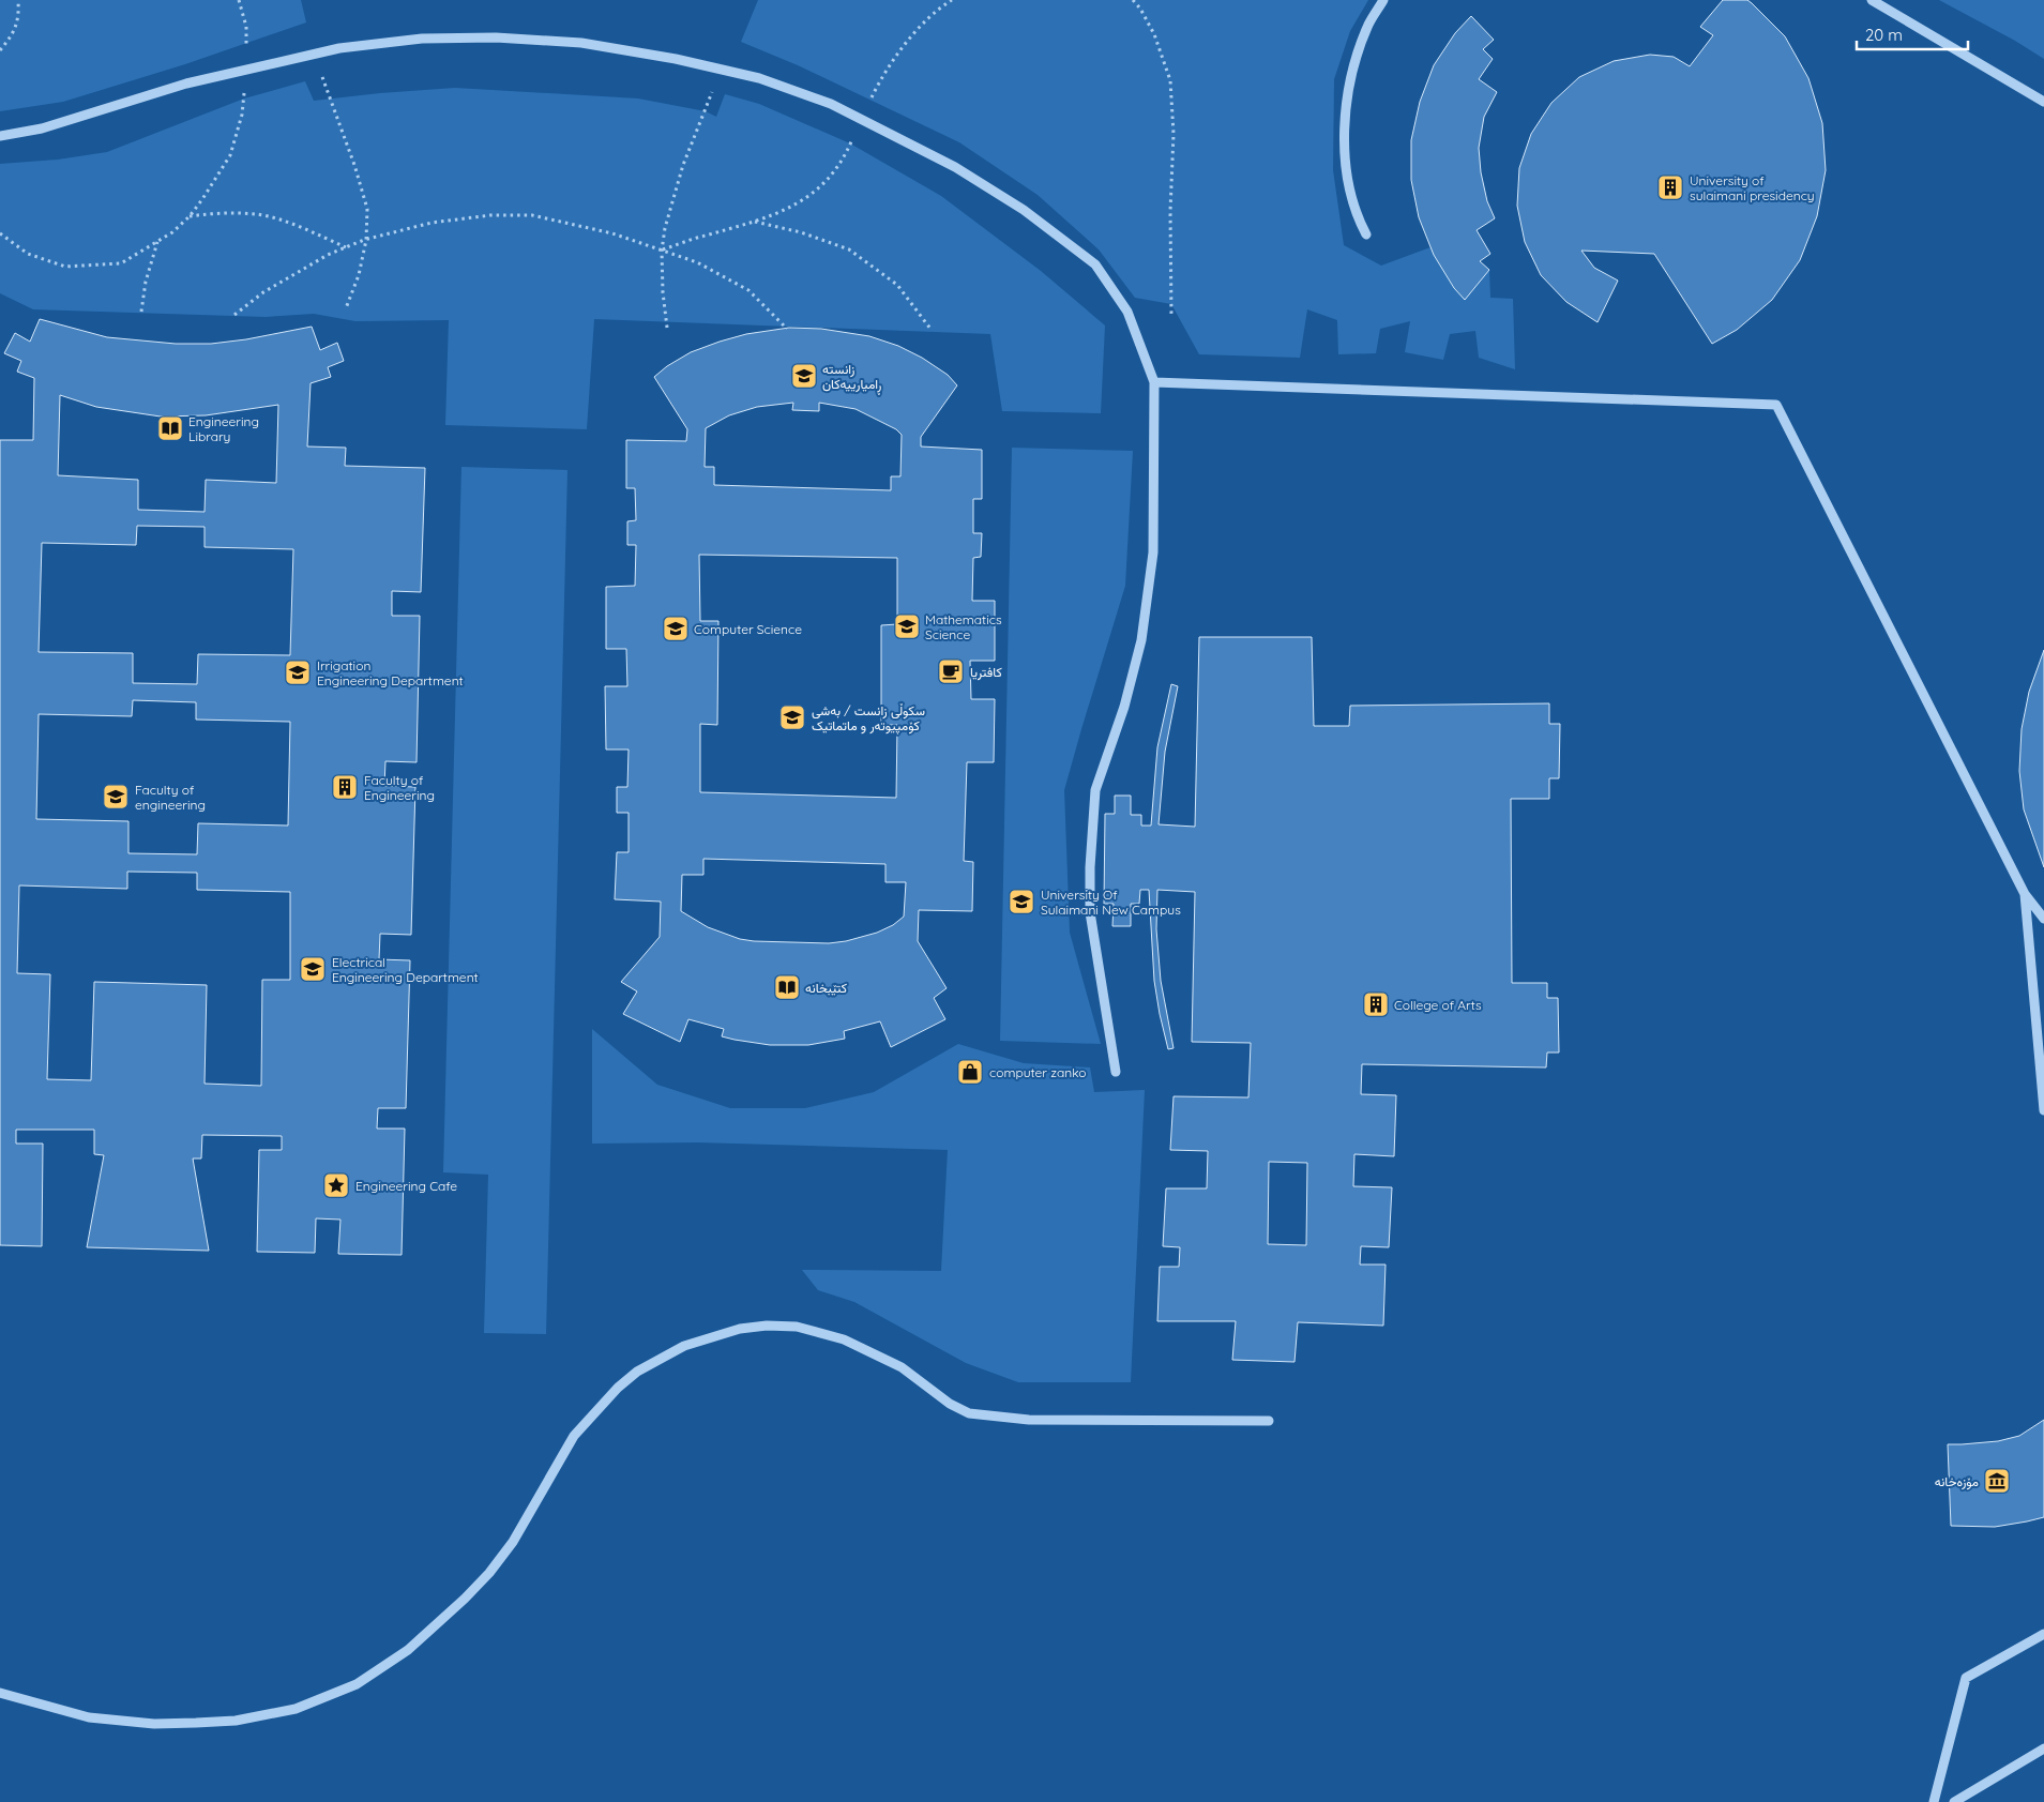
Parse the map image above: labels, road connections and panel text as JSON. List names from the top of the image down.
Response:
{
  "places": {
    "building": ["University of sulaimani presidency", "Faculty of Engineering", "College of Arts"],
    "school or university": [
      "زانستە ڕامیارییەکان",
      "Mathematics Science",
      "Computer Science",
      "Irrigation Engineering Department",
      "سکوڵی زانست / بەشی کۆمپیوتەر و ماتماتیک",
      "Faculty of engineering",
      "University Of Sulaimani New Campus",
      "Electrical Engineering Department"
    ],
    "library": ["Engineering Library", "کتێبخانە"],
    "cafe": ["کافتریا"],
    "shop": ["computer zanko"],
    "place": ["Engineering Cafe"],
    "museum": ["مۆزەخانە"]
  },
  "scale_bar": "20 m"
}
